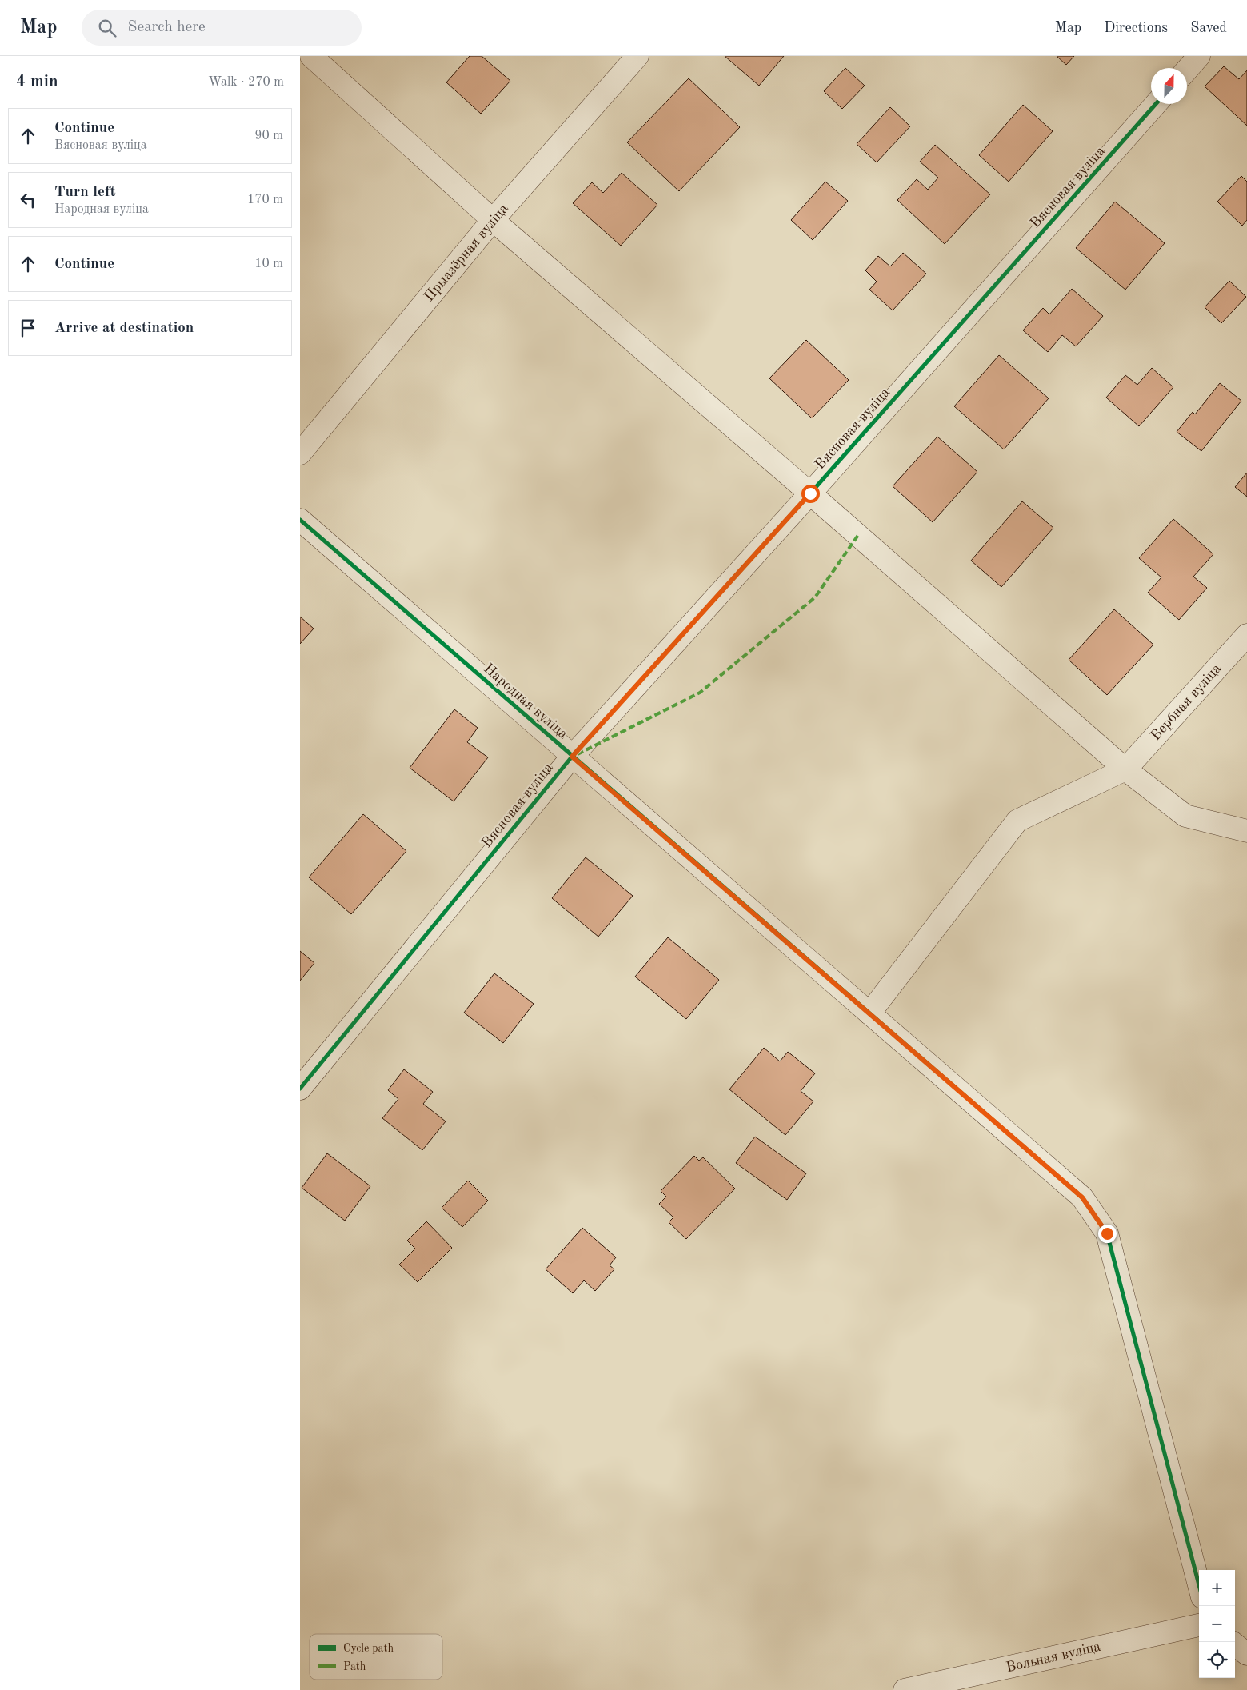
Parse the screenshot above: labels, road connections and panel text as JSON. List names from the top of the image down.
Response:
{
  "streets": {
    "street": [
      "Вясновая вуліца",
      "Прыазёрная вуліца",
      "Народная вуліца",
      "Вербная вуліца",
      "Вольная вуліца"
    ]
  },
  "crossings": [
    ["Вясновая вуліца", "Народная вуліца"]
  ],
  "legend": ["Cycle path", "Path"],
  "north": "top",
  "page": {
    "header": "Map",
    "search": "Search here",
    "nav": ["Map", "Directions", "Saved"],
    "heading": ["4 min", "Walk · 270 m"],
    "list": [
      ["Continue", "Вясновая вуліца", "90 m"],
      ["Turn left", "Народная вуліца", "170 m"],
      ["Continue", "10 m"],
      "Arrive at destination"
    ],
    "map_buttons": ["+", "−"]
  }
}
